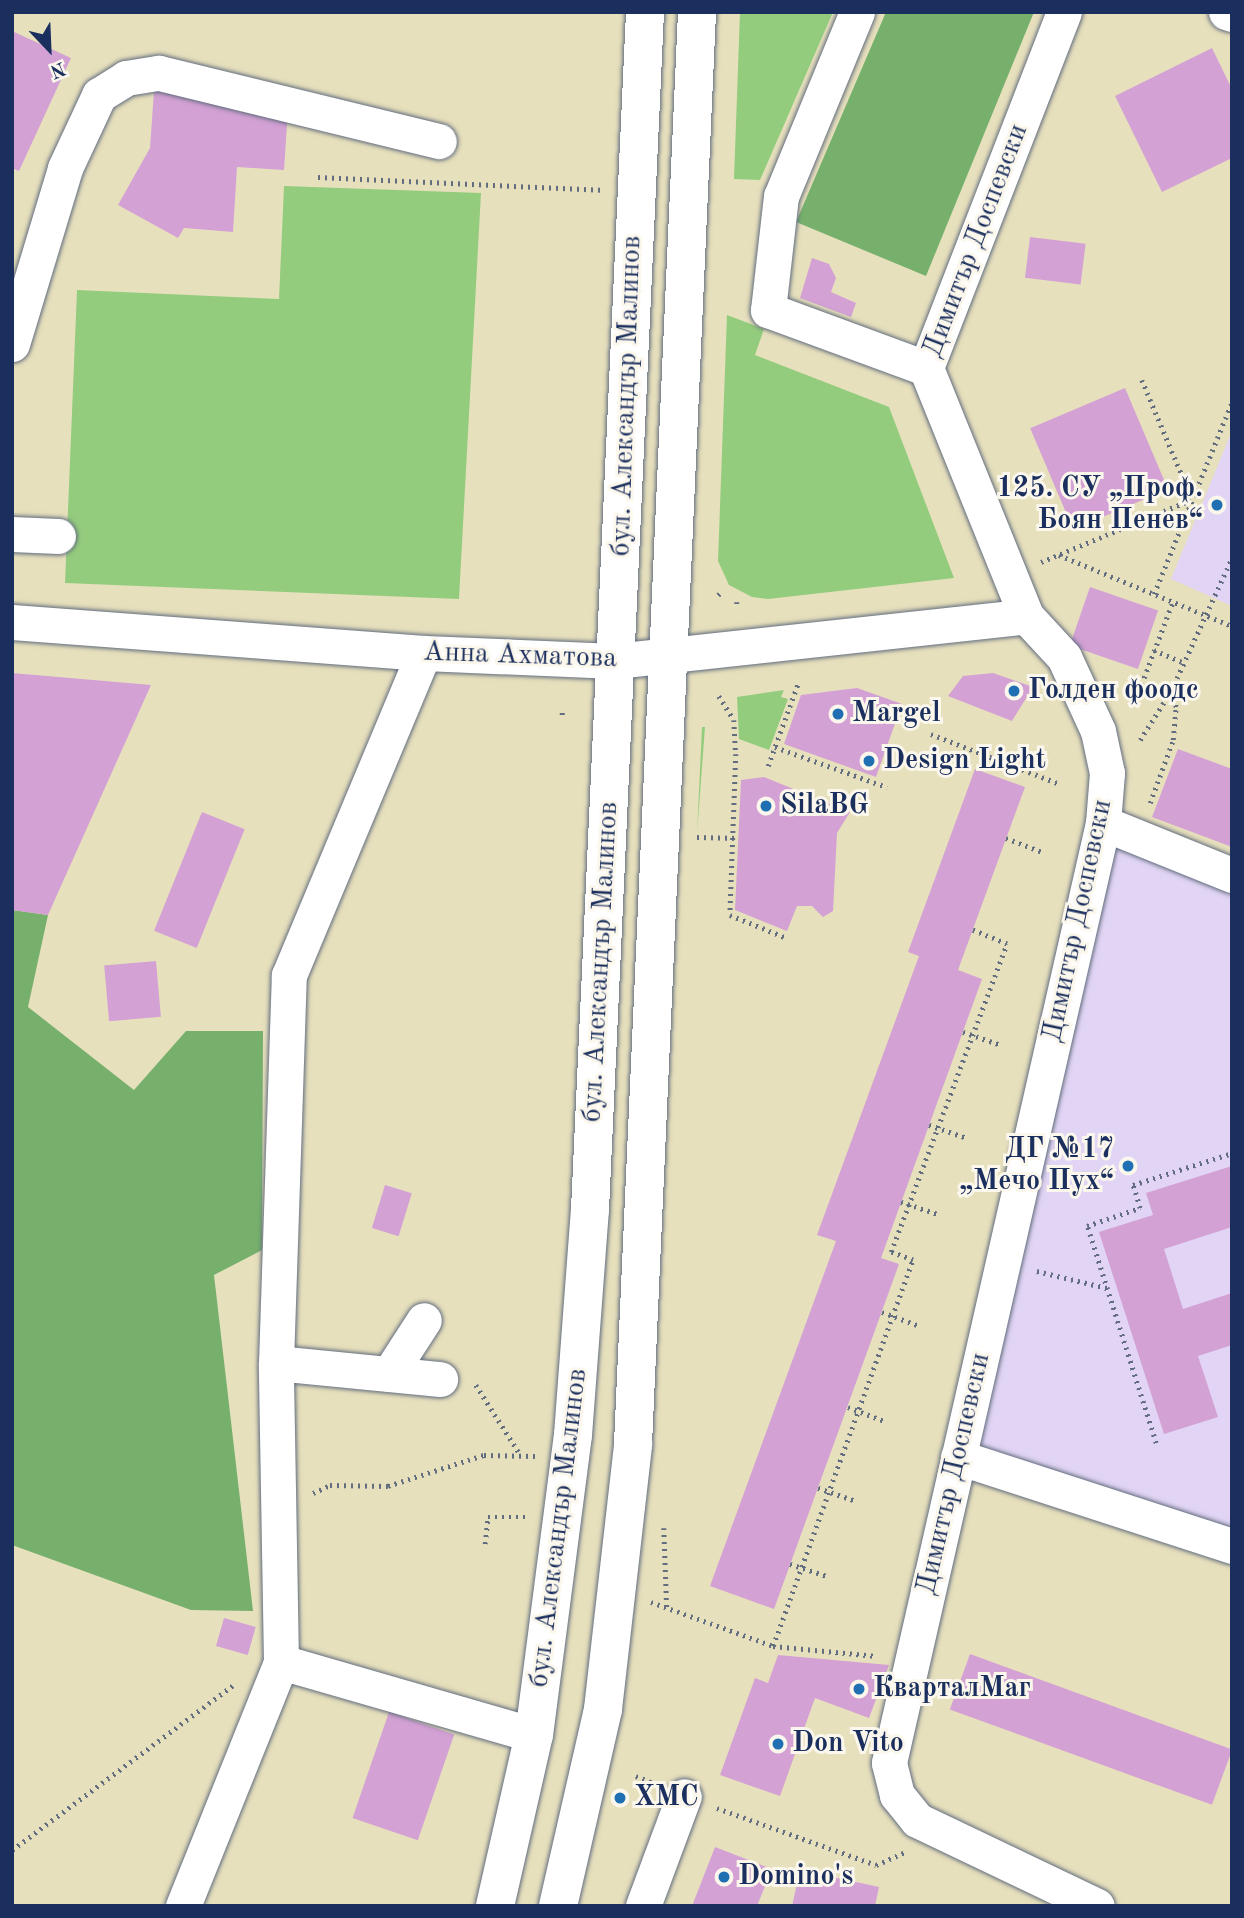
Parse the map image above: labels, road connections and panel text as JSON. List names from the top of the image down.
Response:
{
  "streets": {
    "main road": ["бул. Александър Малинов"],
    "street": ["Димитър Доспевски", "Анна Ахматова"]
  },
  "crossings": [
    ["Димитър Доспевски", "Анна Ахматова"],
    ["бул. Александър Малинов", "Анна Ахматова"]
  ],
  "places": [
    "125. СУ „Проф. Боян Пенев“",
    "Голден фоодс",
    "Margel",
    "Design Light",
    "SilaBG",
    "ДГ №17 „Мечо Пух“",
    "КварталМаг",
    "Don Vito",
    "ХМС",
    "Domino's"
  ],
  "north": "bottom right"
}
